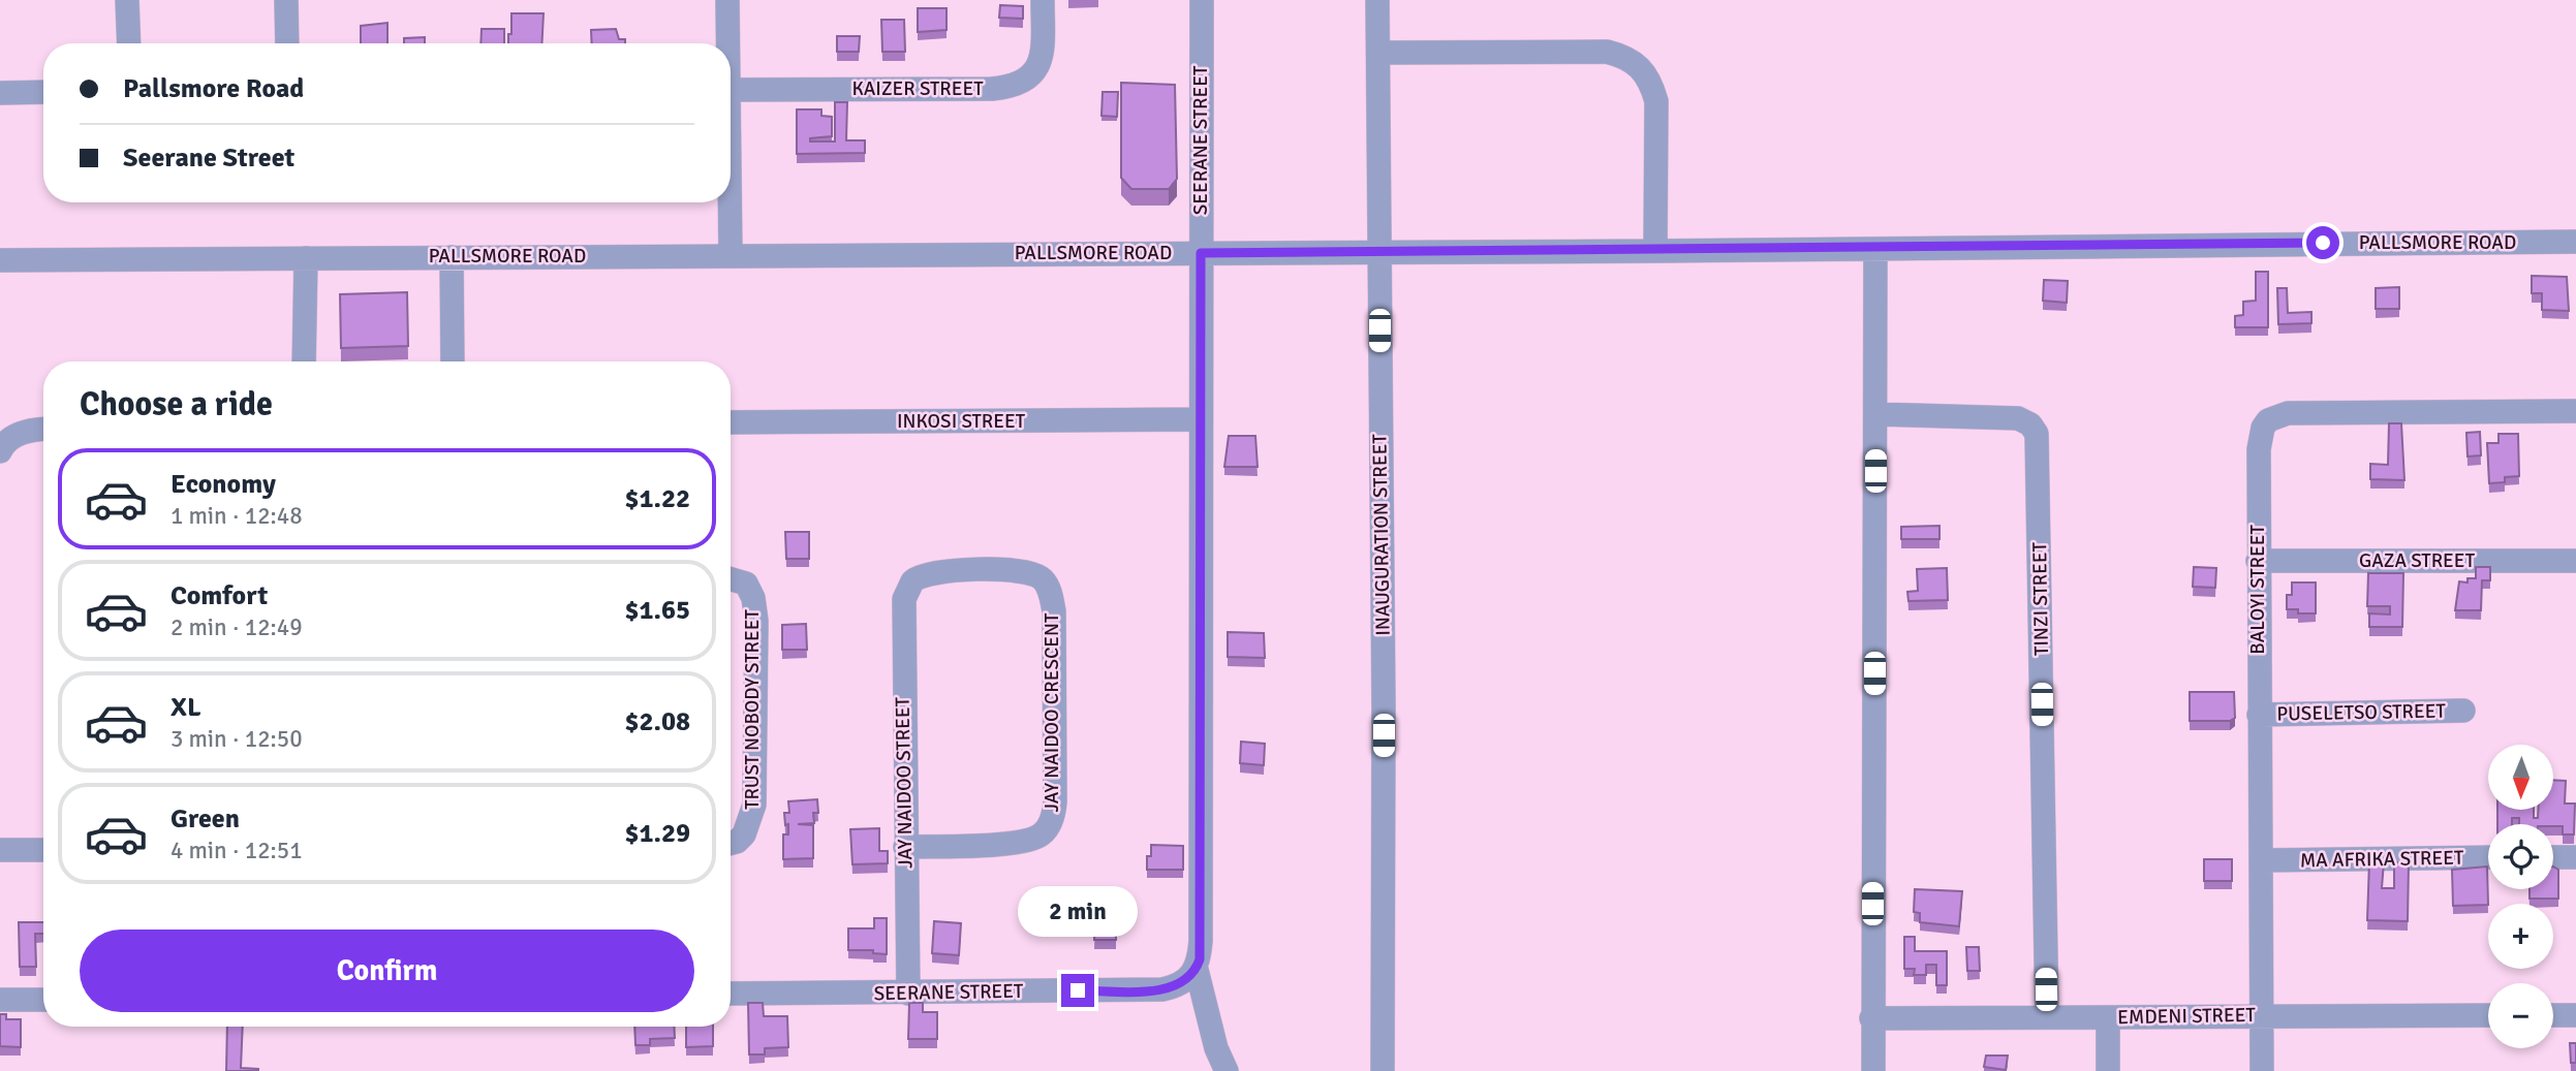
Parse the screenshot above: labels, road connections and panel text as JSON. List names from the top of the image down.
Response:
{
  "streets": {
    "street": [
      "KAIZER STREET",
      "SEERANE STREET",
      "PALLSMORE ROAD",
      "INKOSI STREET",
      "INAUGURATION STREET",
      "GAZA STREET",
      "BALOYI STREET",
      "TINZI STREET",
      "TRUST NOBODY STREET",
      "JAY NAIDOO CRESCENT",
      "PUSELETSO STREET",
      "JAY NAIDOO STREET",
      "MA AFRIKA STREET",
      "EMDENI STREET"
    ]
  },
  "crossings": [
    ["SEERANE STREET", "PALLSMORE ROAD"],
    ["SEERANE STREET", "INKOSI STREET"],
    ["SEERANE STREET", "JAY NAIDOO STREET"],
    ["PALLSMORE ROAD", "INAUGURATION STREET"],
    ["GAZA STREET", "BALOYI STREET"],
    ["BALOYI STREET", "PUSELETSO STREET"],
    ["BALOYI STREET", "MA AFRIKA STREET"],
    ["BALOYI STREET", "EMDENI STREET"],
    ["TINZI STREET", "EMDENI STREET"],
    ["JAY NAIDOO CRESCENT", "JAY NAIDOO STREET"]
  ],
  "north": "bottom",
  "page": {
    "banner": ["Pallsmore Road", "Seerane Street"],
    "heading": "Choose a ride",
    "list": [
      {
        "name": "Economy",
        "note": "1 min · 12:48",
        "value": "$1.22"
      },
      {
        "name": "Comfort",
        "note": "2 min · 12:49",
        "value": "$1.65"
      },
      {
        "name": "XL",
        "note": "3 min · 12:50",
        "value": "$2.08"
      },
      {
        "name": "Green",
        "note": "4 min · 12:51",
        "value": "$1.29"
      }
    ],
    "map_buttons": ["+", "−"],
    "bubble": "2 min",
    "buttons": "Confirm"
  }
}
